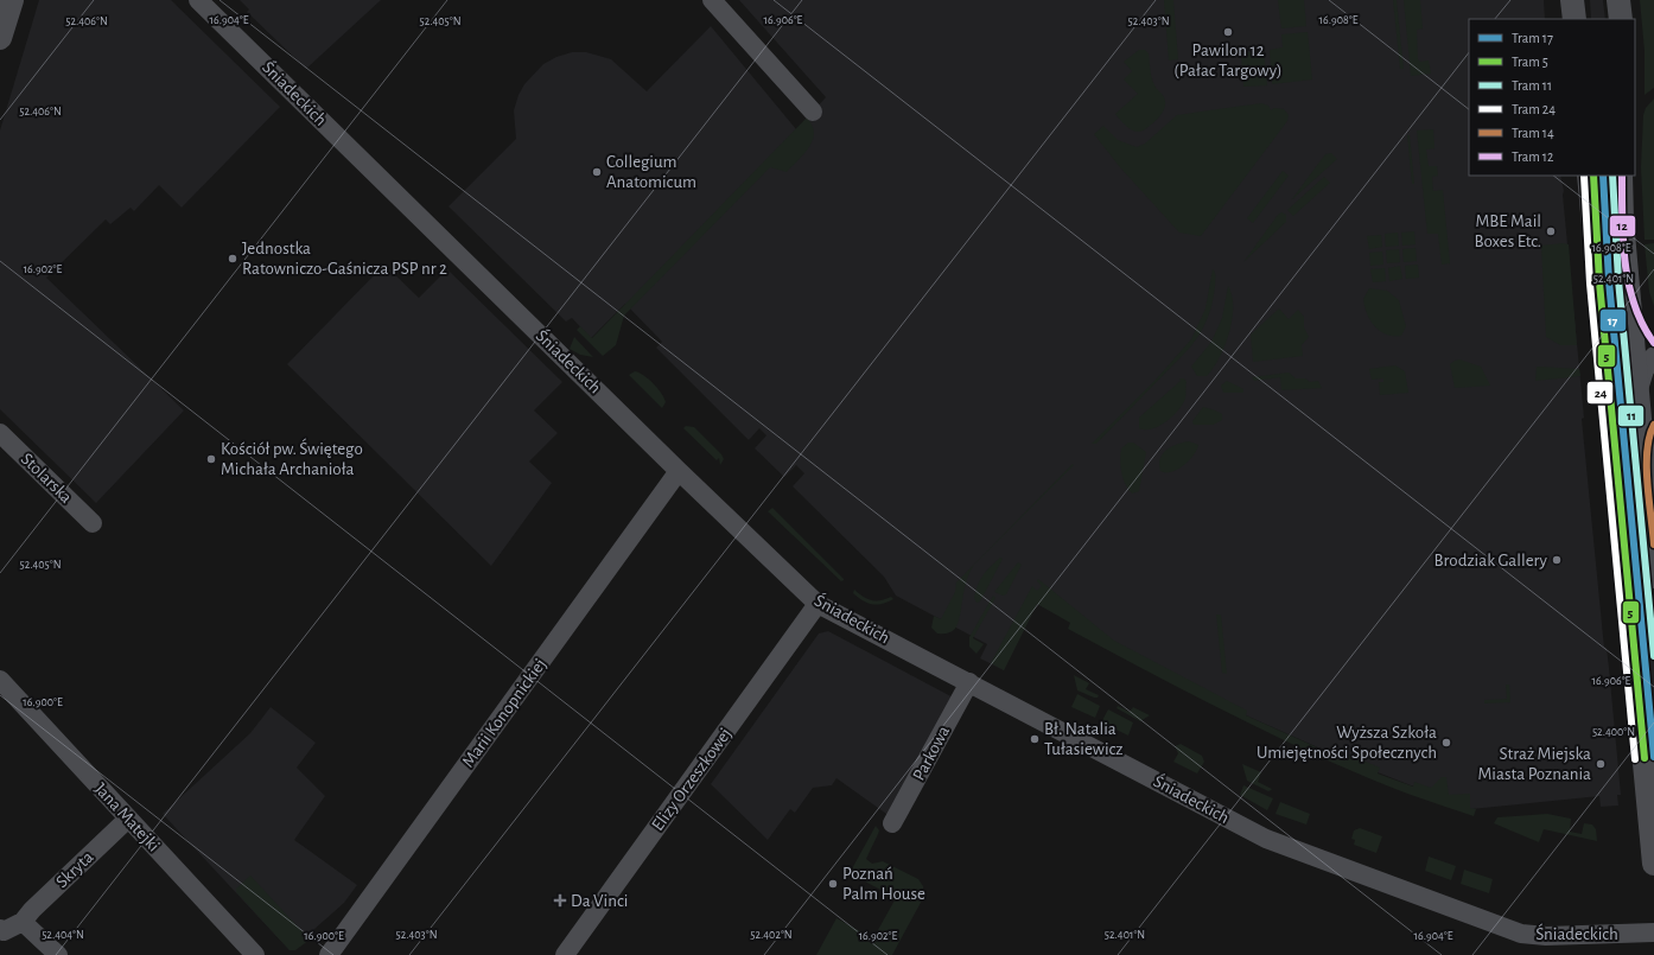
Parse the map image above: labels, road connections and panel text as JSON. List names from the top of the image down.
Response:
{
  "streets": {
    "street": [
      "Śniadeckich",
      "Stolarska",
      "Marii Konopnickiej",
      "Parkowa",
      "Elizy Orzeszkowej",
      "Jana Matejki",
      "Skryta"
    ]
  },
  "crossings": [
    ["Śniadeckich", "Marii Konopnickiej"],
    ["Śniadeckich", "Parkowa"],
    ["Śniadeckich", "Elizy Orzeszkowej"],
    ["Jana Matejki", "Skryta"]
  ],
  "places": {
    "other": [
      "Pawilon 12 (Pałac Targowy)",
      "Collegium Anatomicum",
      "MBE Mail Boxes Etc.",
      "Jednostka Ratowniczo-Gaśnicza PSP nr 2",
      "Kościół pw. Świętego Michała Archanioła",
      "Brodziak Gallery",
      "Bł. Natalia Tułasiewicz",
      "Wyższa Szkoła Umiejętności Społecznych",
      "Straż Miejska Miasta Poznania",
      "Poznań Palm House"
    ],
    "health": ["Da Vinci"]
  },
  "lines": [
    "tram line 17",
    "tram line 5",
    "tram line 11",
    "tram line 24",
    "tram line 12",
    "tram line 14"
  ],
  "legend": [
    "Tram 17",
    "Tram 5",
    "Tram 11",
    "Tram 24",
    "Tram 14",
    "Tram 12"
  ],
  "coordinates": [
    "16.904°E",
    "16.906°E",
    "16.908°E",
    "52.406°N",
    "52.405°N",
    "52.403°N",
    "16.902°E",
    "52.401°N",
    "16.900°E",
    "52.400°N",
    "52.404°N",
    "52.402°N"
  ]
}
